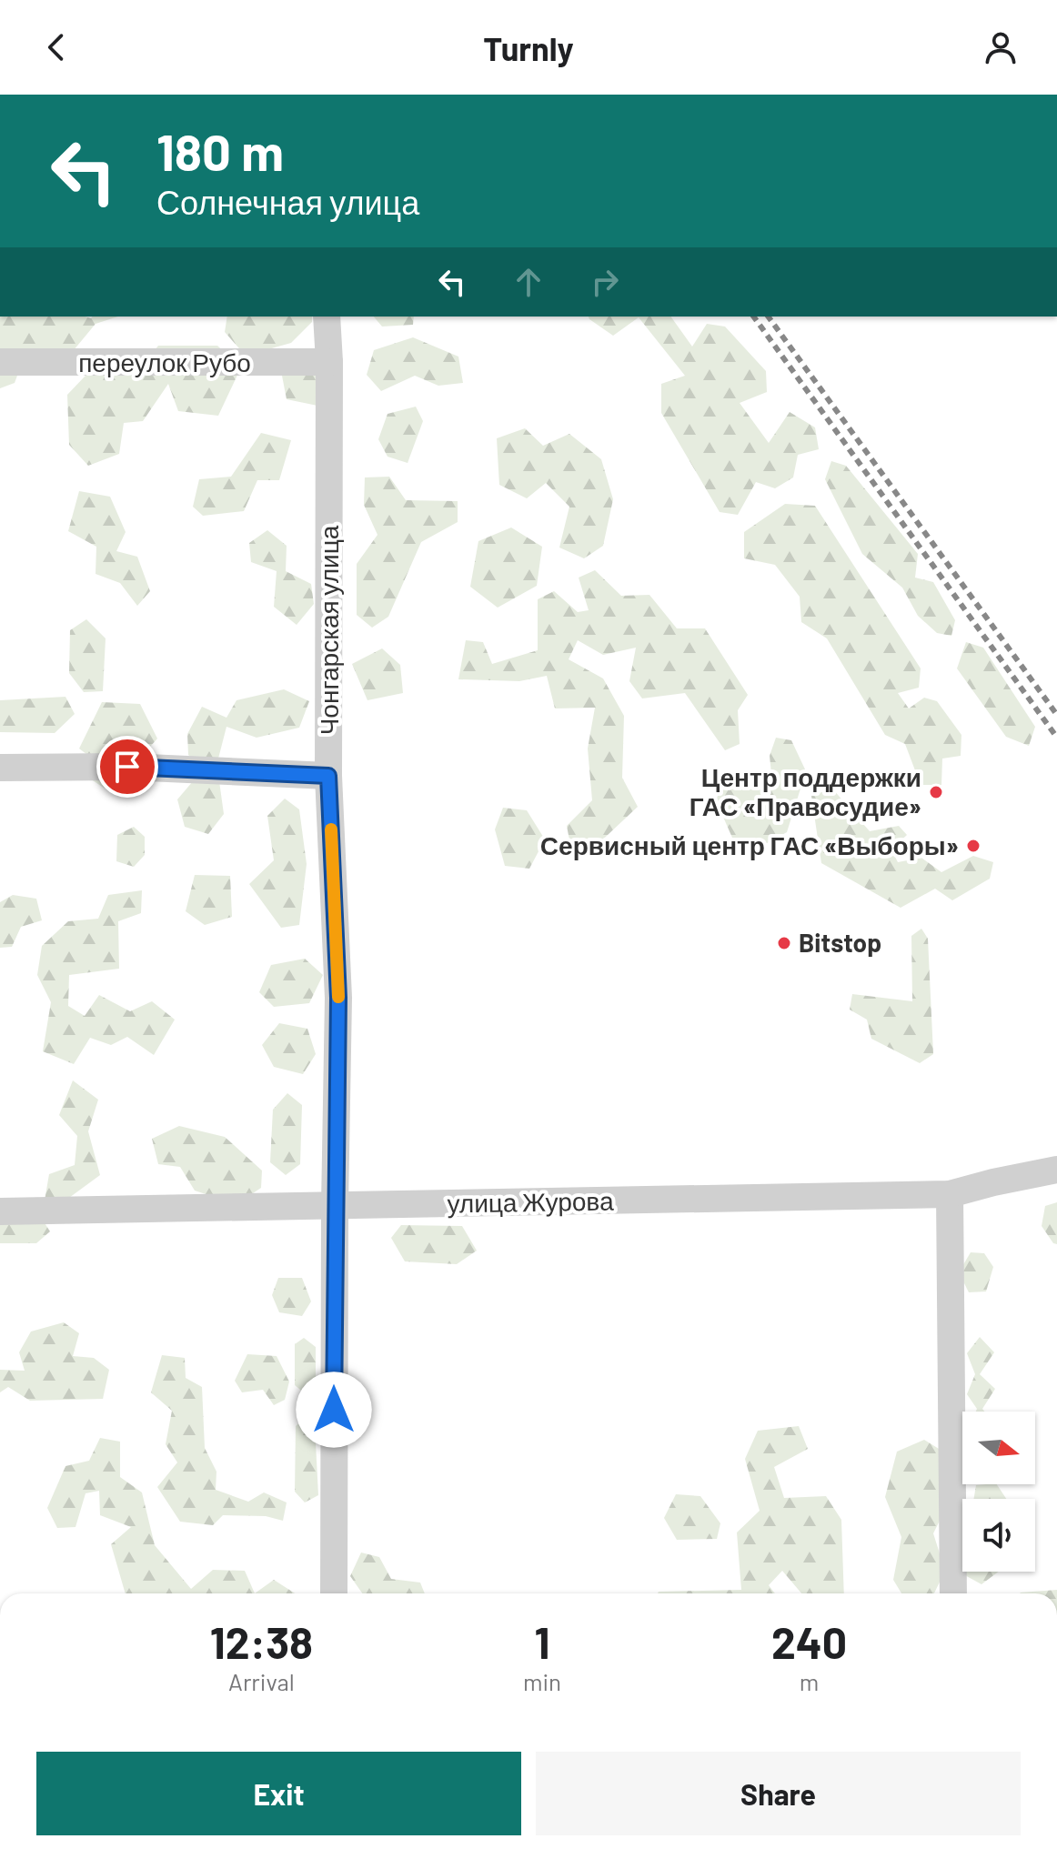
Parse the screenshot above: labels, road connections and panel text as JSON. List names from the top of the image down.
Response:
{
  "streets": {
    "street": ["переулок Рубо", "Чонгарская улица", "улица Журова"]
  },
  "crossings": [
    ["переулок Рубо", "Чонгарская улица"],
    ["Чонгарская улица", "улица Журова"]
  ],
  "places": ["Центр поддержки ГАС «Правосудие»", "Сервисный центр ГАС «Выборы»", "Bitstop"],
  "north": "right",
  "page": {
    "header": "Turnly",
    "turn": ["180 m", "Солнечная улица"],
    "eta": [
      "12:38",
      "Arrival",
      "1",
      "min",
      "240",
      "m"
    ],
    "buttons": ["Exit", "Share"]
  }
}
